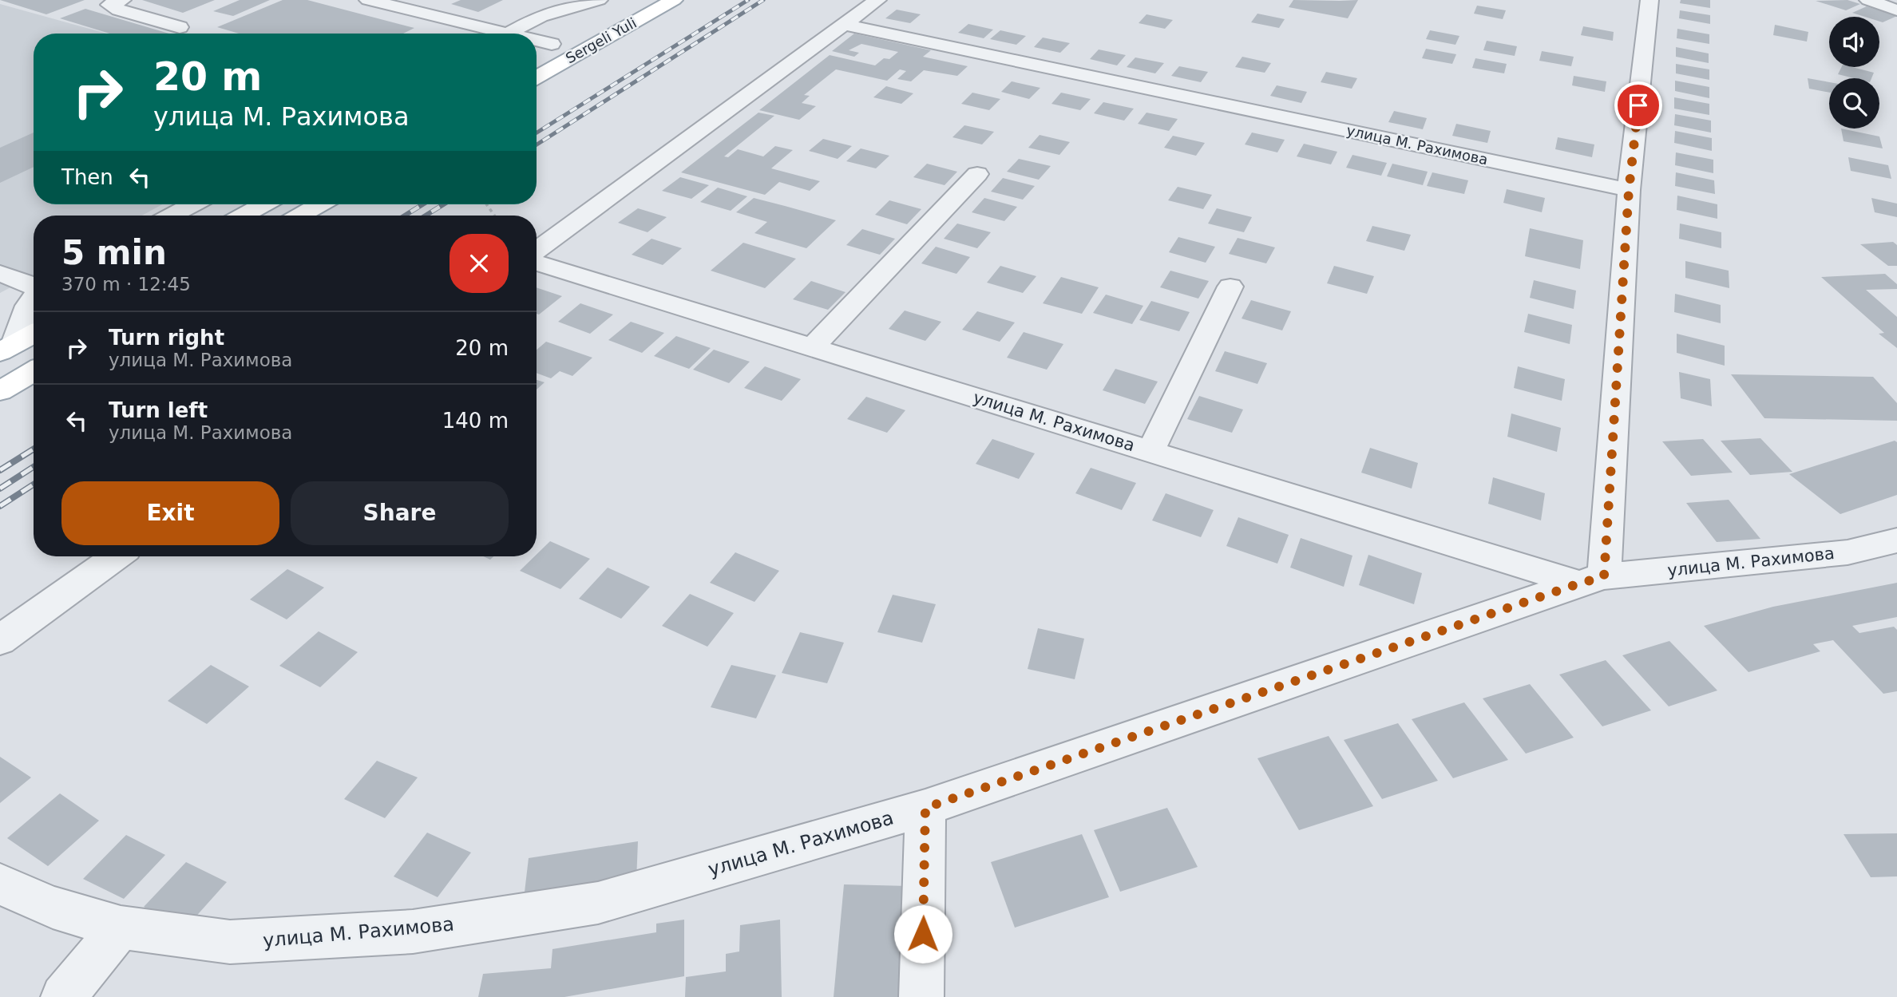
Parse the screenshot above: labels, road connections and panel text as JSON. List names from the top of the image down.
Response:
{
  "streets": {
    "main road": ["Sergeli Yuli"],
    "street": ["улица М. Рахимова"]
  },
  "page": {
    "turn": ["20 m", "улица М. Рахимова"],
    "then": "Then",
    "heading": ["5 min", "370 m · 12:45"],
    "list": [
      {
        "name": "Turn right",
        "note": "улица М. Рахимова",
        "value": "20 m"
      },
      {
        "name": "Turn left",
        "note": "улица М. Рахимова",
        "value": "140 m"
      }
    ],
    "buttons": ["Exit", "Share"]
  }
}
